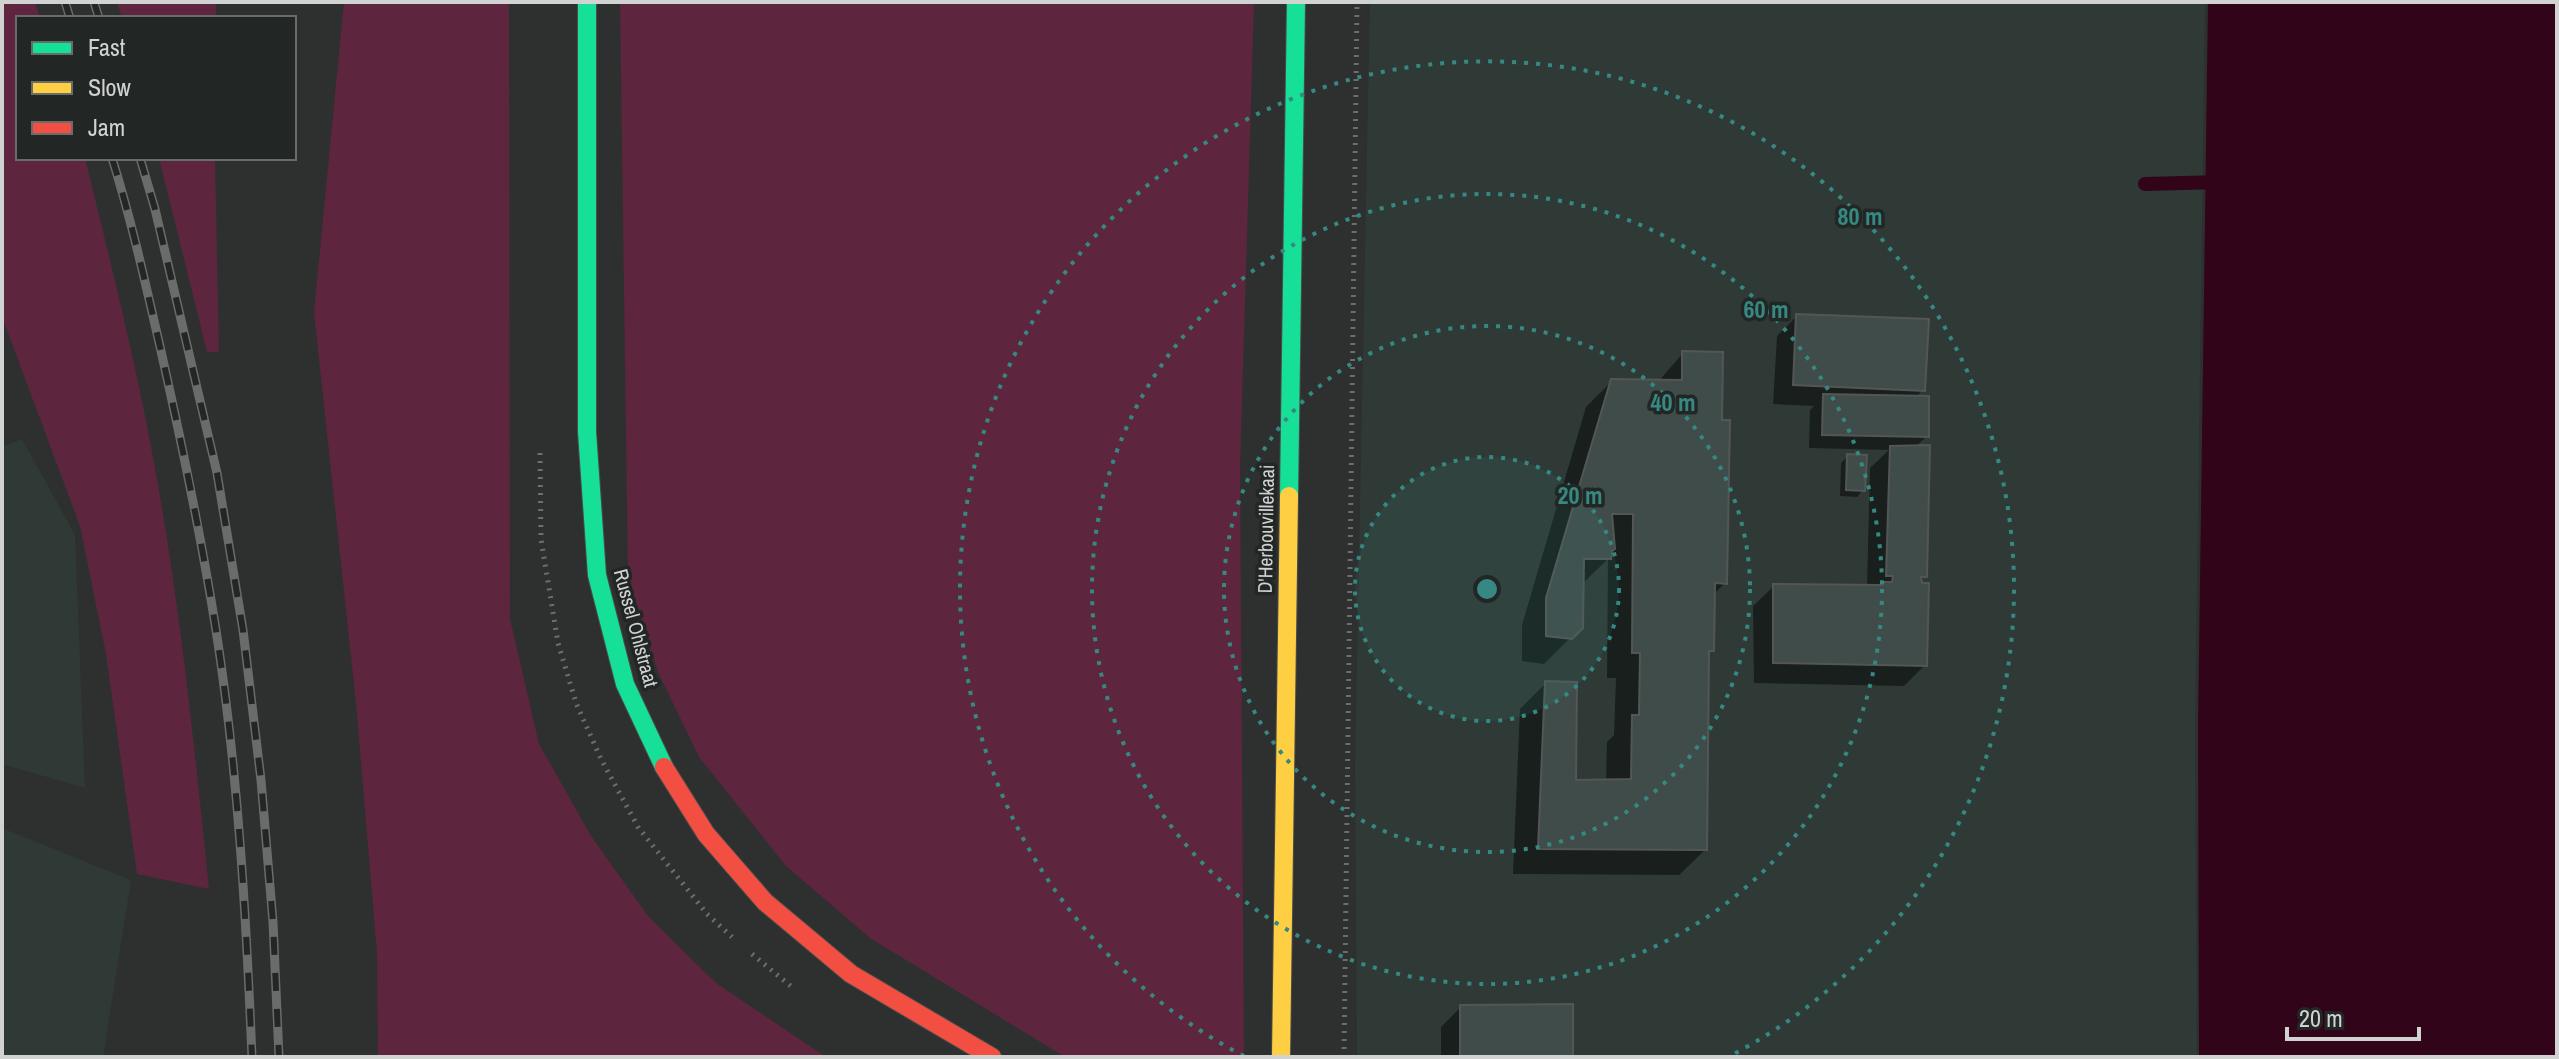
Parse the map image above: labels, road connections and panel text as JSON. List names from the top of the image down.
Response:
{
  "streets": {
    "street": ["D'Herbouvillekaai", "Russel Ohlstraat"]
  },
  "legend": ["Fast", "Slow", "Jam"],
  "scale_bar": "20 m",
  "rings": [
    "80 m",
    "60 m",
    "40 m",
    "20 m"
  ]
}
